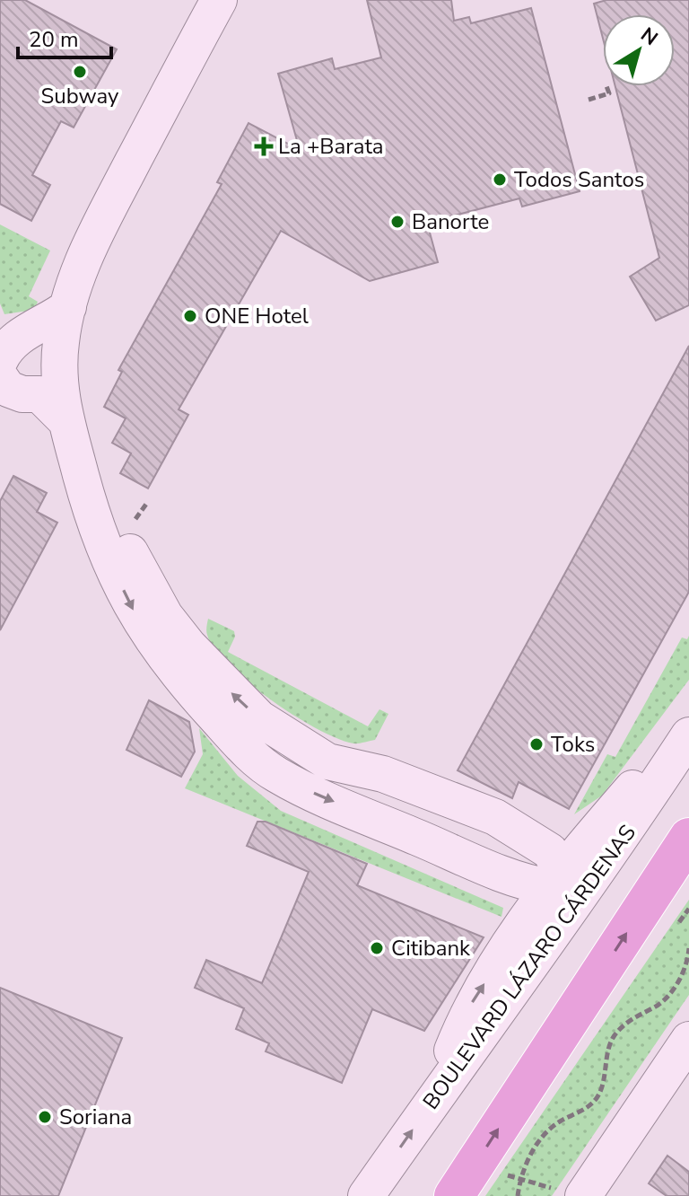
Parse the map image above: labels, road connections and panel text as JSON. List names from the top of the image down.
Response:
{
  "streets": {
    "street": ["BOULEVARD LÁZARO CÁRDENAS"]
  },
  "places": {
    "other": [
      "Subway",
      "Todos Santos",
      "Banorte",
      "ONE Hotel",
      "Toks",
      "Citibank",
      "Soriana"
    ],
    "health": ["La +Barata"]
  },
  "scale_bar": "20 m",
  "north": "top right"
}
